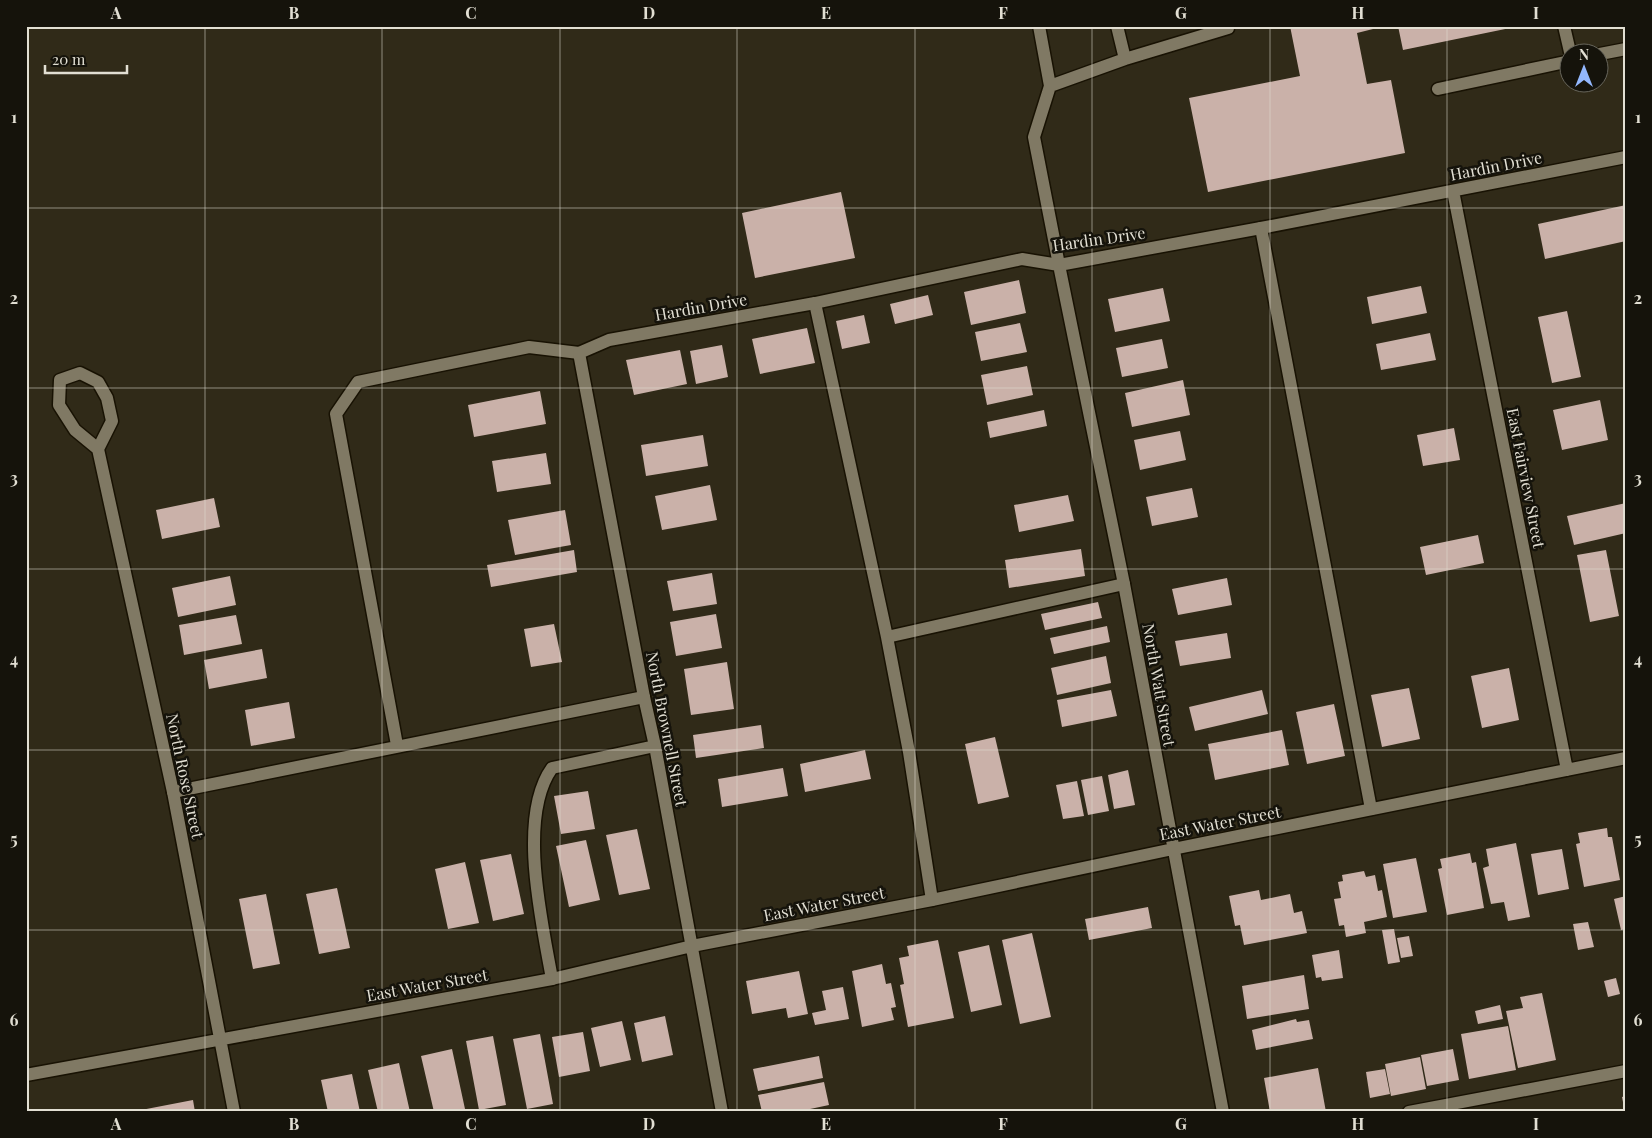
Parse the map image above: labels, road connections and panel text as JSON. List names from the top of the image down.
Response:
{
  "streets": {
    "street": [
      "Hardin Drive",
      "East Fairview Street",
      "North Watt Street",
      "North Brownell Street",
      "North Rose Street",
      "East Water Street"
    ]
  },
  "crossings": [
    ["Hardin Drive", "East Fairview Street"],
    ["Hardin Drive", "North Watt Street"],
    ["Hardin Drive", "North Brownell Street"],
    ["East Fairview Street", "East Water Street"],
    ["North Watt Street", "East Water Street"],
    ["North Brownell Street", "East Water Street"],
    ["North Rose Street", "East Water Street"]
  ],
  "scale_bar": "20 m",
  "north": "top",
  "grid": {
    "columns": [
      "A",
      "B",
      "C",
      "D",
      "E",
      "F",
      "G",
      "H",
      "I"
    ],
    "rows": [
      "1",
      "2",
      "3",
      "4",
      "5",
      "6"
    ]
  }
}
